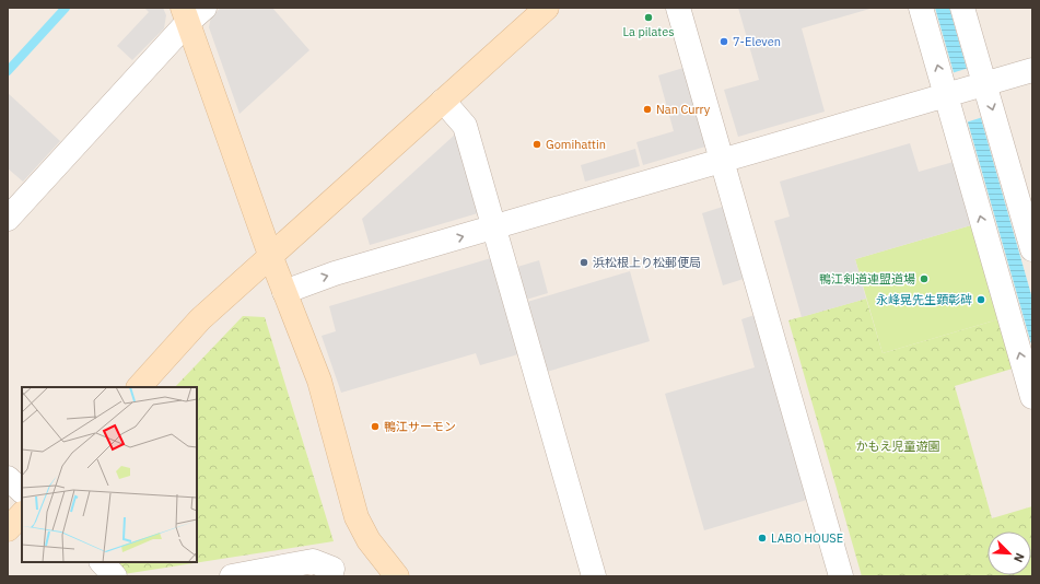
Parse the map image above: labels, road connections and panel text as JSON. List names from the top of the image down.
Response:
{
  "parks": ["かもえ児童遊園"],
  "places": [
    "La pilates",
    "7-Eleven",
    "Nan Curry",
    "Gomihattin",
    "浜松根上り松郵便局",
    "鴨江剣道連盟道場",
    "永峰晃先生顕彰碑",
    "鴨江サーモン",
    "LABO HOUSE"
  ],
  "north": "bottom right"
}
